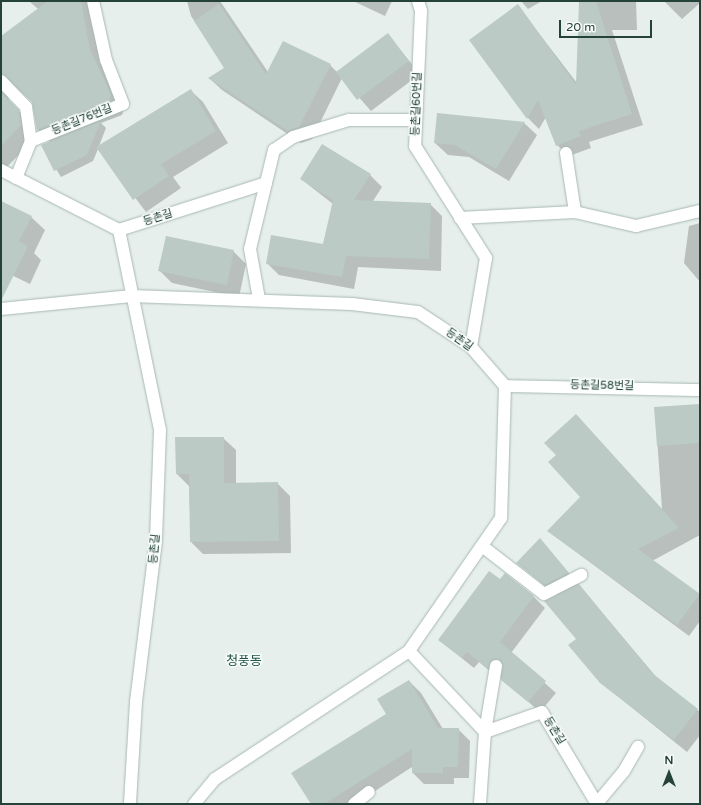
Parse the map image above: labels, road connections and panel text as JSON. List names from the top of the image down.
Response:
{
  "streets": {
    "street": [
      "등촌길60번길",
      "등촌길76번길",
      "등촌길",
      "등촌길58번길"
    ]
  },
  "crossings": [
    ["등촌길60번길", "등촌길"],
    ["등촌길", "등촌길58번길"]
  ],
  "districts": ["청풍동"],
  "scale_bar": "20 m",
  "north": "top"
}
